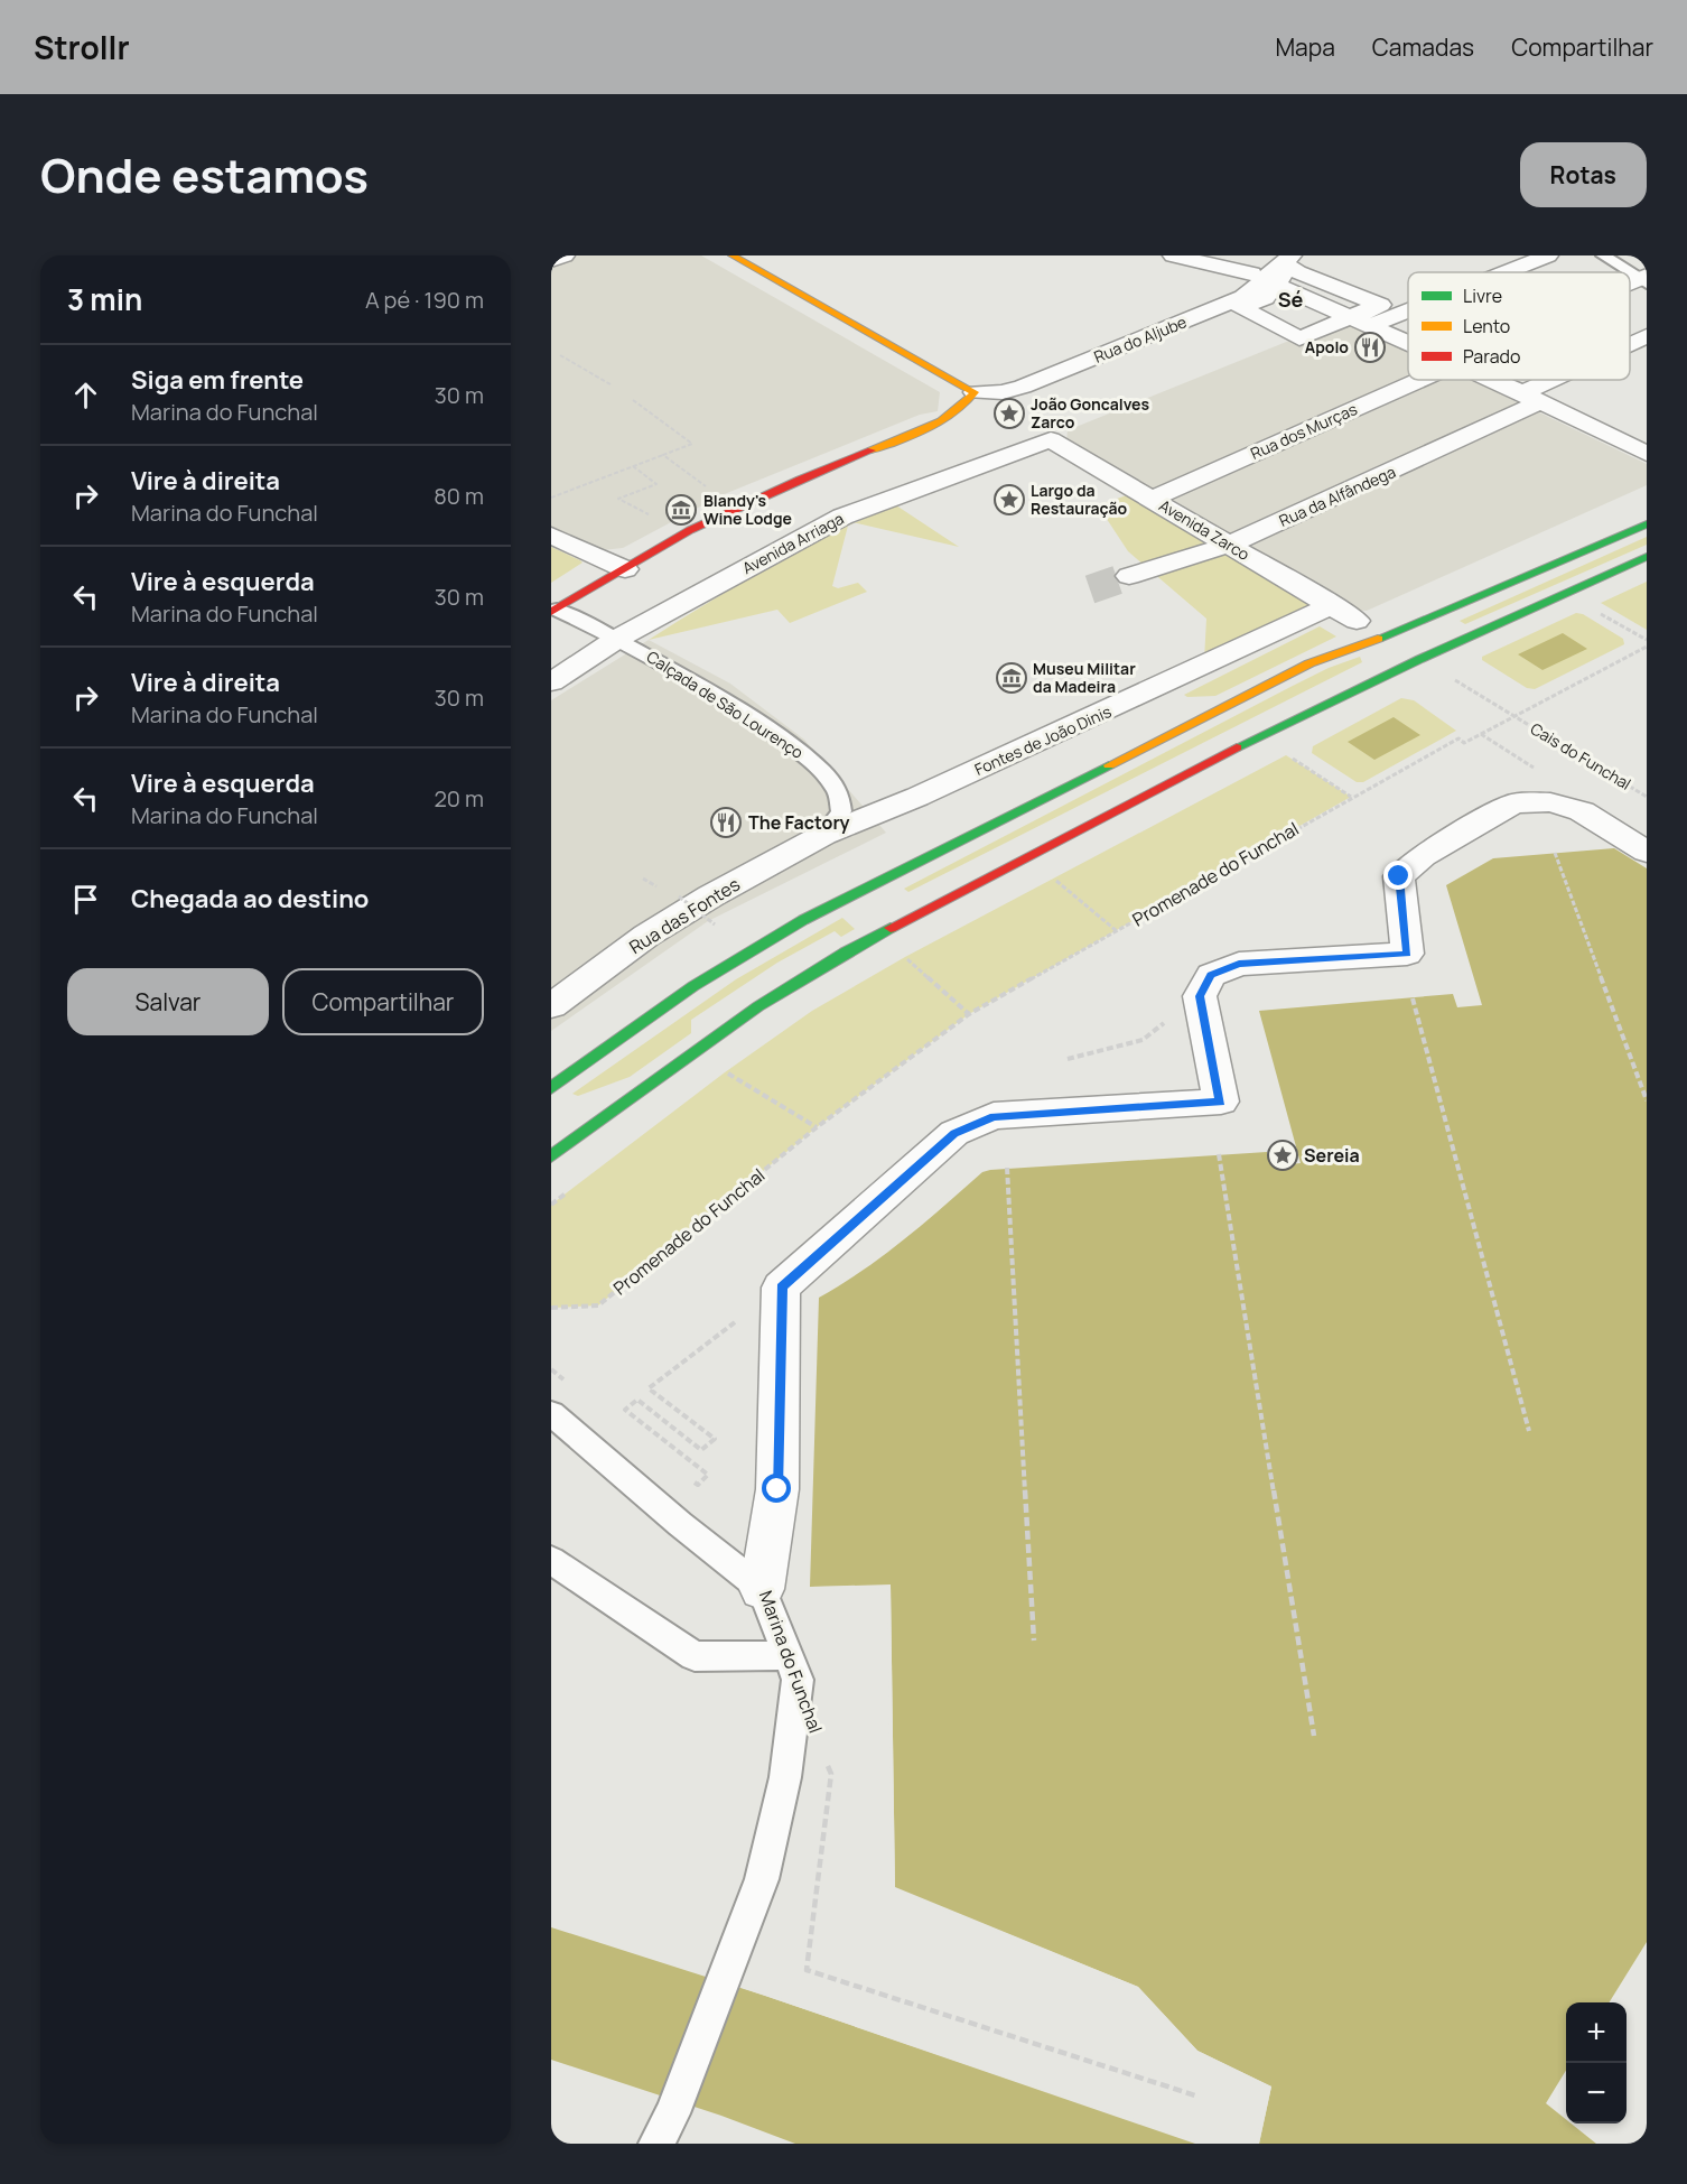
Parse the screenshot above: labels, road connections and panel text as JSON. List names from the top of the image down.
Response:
{
  "streets": {
    "street": [
      "Rua do Aljube",
      "Rua dos Murças",
      "Rua da Alfândega",
      "Avenida Zarco",
      "Avenida Arriaga",
      "Fontes de João Dinis",
      "Rua das Fontes",
      "Marina do Funchal"
    ],
    "lane": ["Calçada de São Lourenço"],
    "path": ["Cais do Funchal", "Promenade do Funchal"]
  },
  "crossings": [
    ["Rua dos Murças", "Avenida Zarco"],
    ["Rua da Alfândega", "Avenida Zarco"],
    ["Avenida Zarco", "Avenida Arriaga"],
    ["Avenida Zarco", "Fontes de João Dinis"],
    ["Avenida Arriaga", "Calçada de São Lourenço"],
    ["Calçada de São Lourenço", "Fontes de João Dinis"],
    ["Calçada de São Lourenço", "Rua das Fontes"],
    ["Fontes de João Dinis", "Rua das Fontes"],
    ["Cais do Funchal", "Promenade do Funchal"]
  ],
  "districts": ["Sé"],
  "places": {
    "restaurant": ["Apolo", "The Factory"],
    "place": ["João Goncalves Zarco", "Largo da Restauração", "Sereia"],
    "museum": ["Blandy's Wine Lodge", "Museu Militar da Madeira"]
  },
  "legend": ["Livre", "Lento", "Parado"],
  "page": {
    "header": "Strollr",
    "nav": ["Mapa", "Camadas", "Compartilhar"],
    "title": "Onde estamos",
    "buttons": [
      "Rotas",
      ["Salvar", "Compartilhar"]
    ],
    "heading": ["3 min", "A pé · 190 m"],
    "list": [
      ["Siga em frente", "Marina do Funchal", "30 m"],
      ["Vire à direita", "Marina do Funchal", "80 m"],
      ["Vire à esquerda", "Marina do Funchal", "30 m"],
      ["Vire à direita", "Marina do Funchal", "30 m"],
      ["Vire à esquerda", "Marina do Funchal", "20 m"],
      "Chegada ao destino"
    ],
    "map_buttons": ["+", "−"]
  }
}
